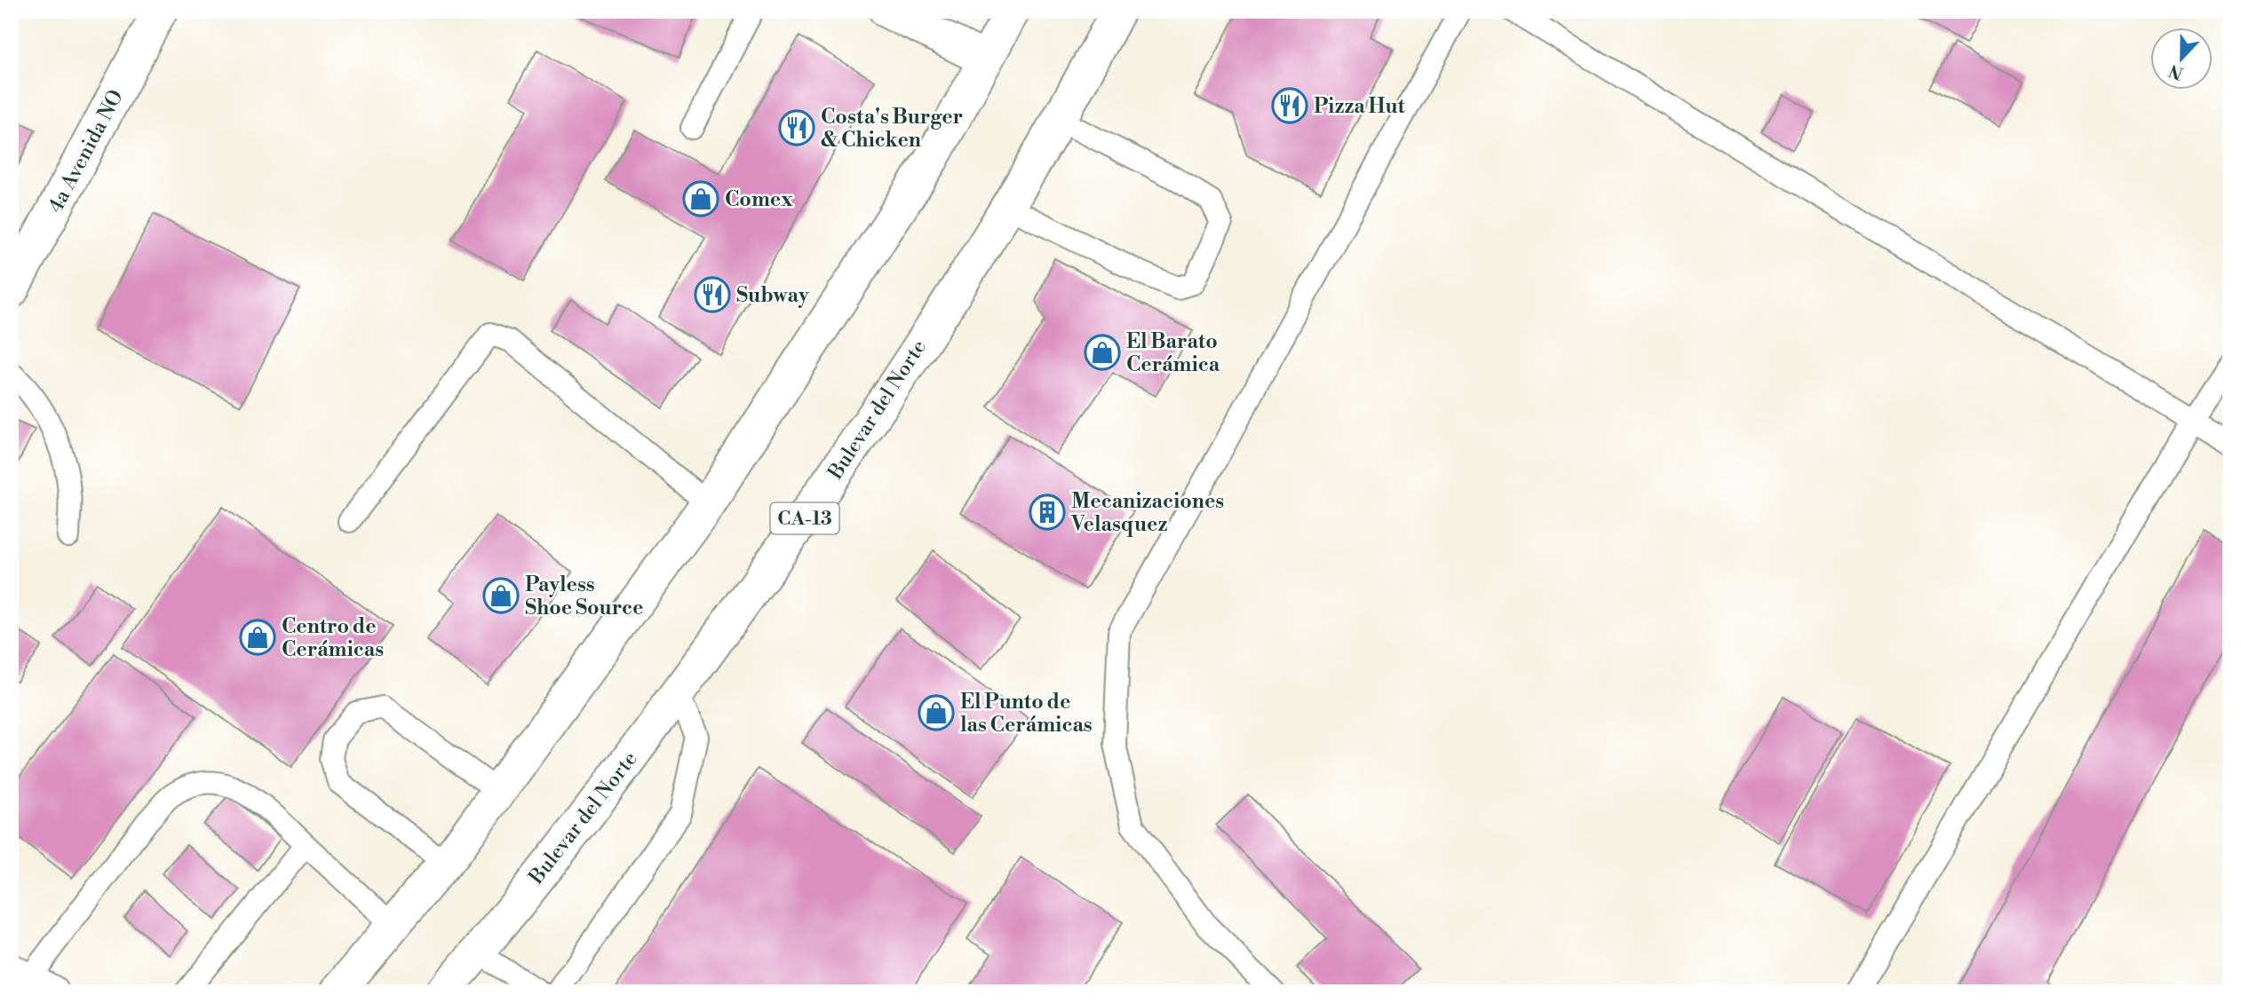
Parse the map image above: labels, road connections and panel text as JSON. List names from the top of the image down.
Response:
{
  "streets": {
    "main road": ["4a Avenida NO", "Bulevar del Norte", "CA-13"]
  },
  "places": {
    "restaurant": ["Pizza Hut", "Costa's Burger & Chicken", "Subway"],
    "shop": [
      "Comex",
      "El Barato Cerámica",
      "Payless Shoe Source",
      "Centro de Cerámicas",
      "El Punto de las Cerámicas"
    ],
    "building": ["Mecanizaciones Velasquez"]
  },
  "north": "bottom"
}
